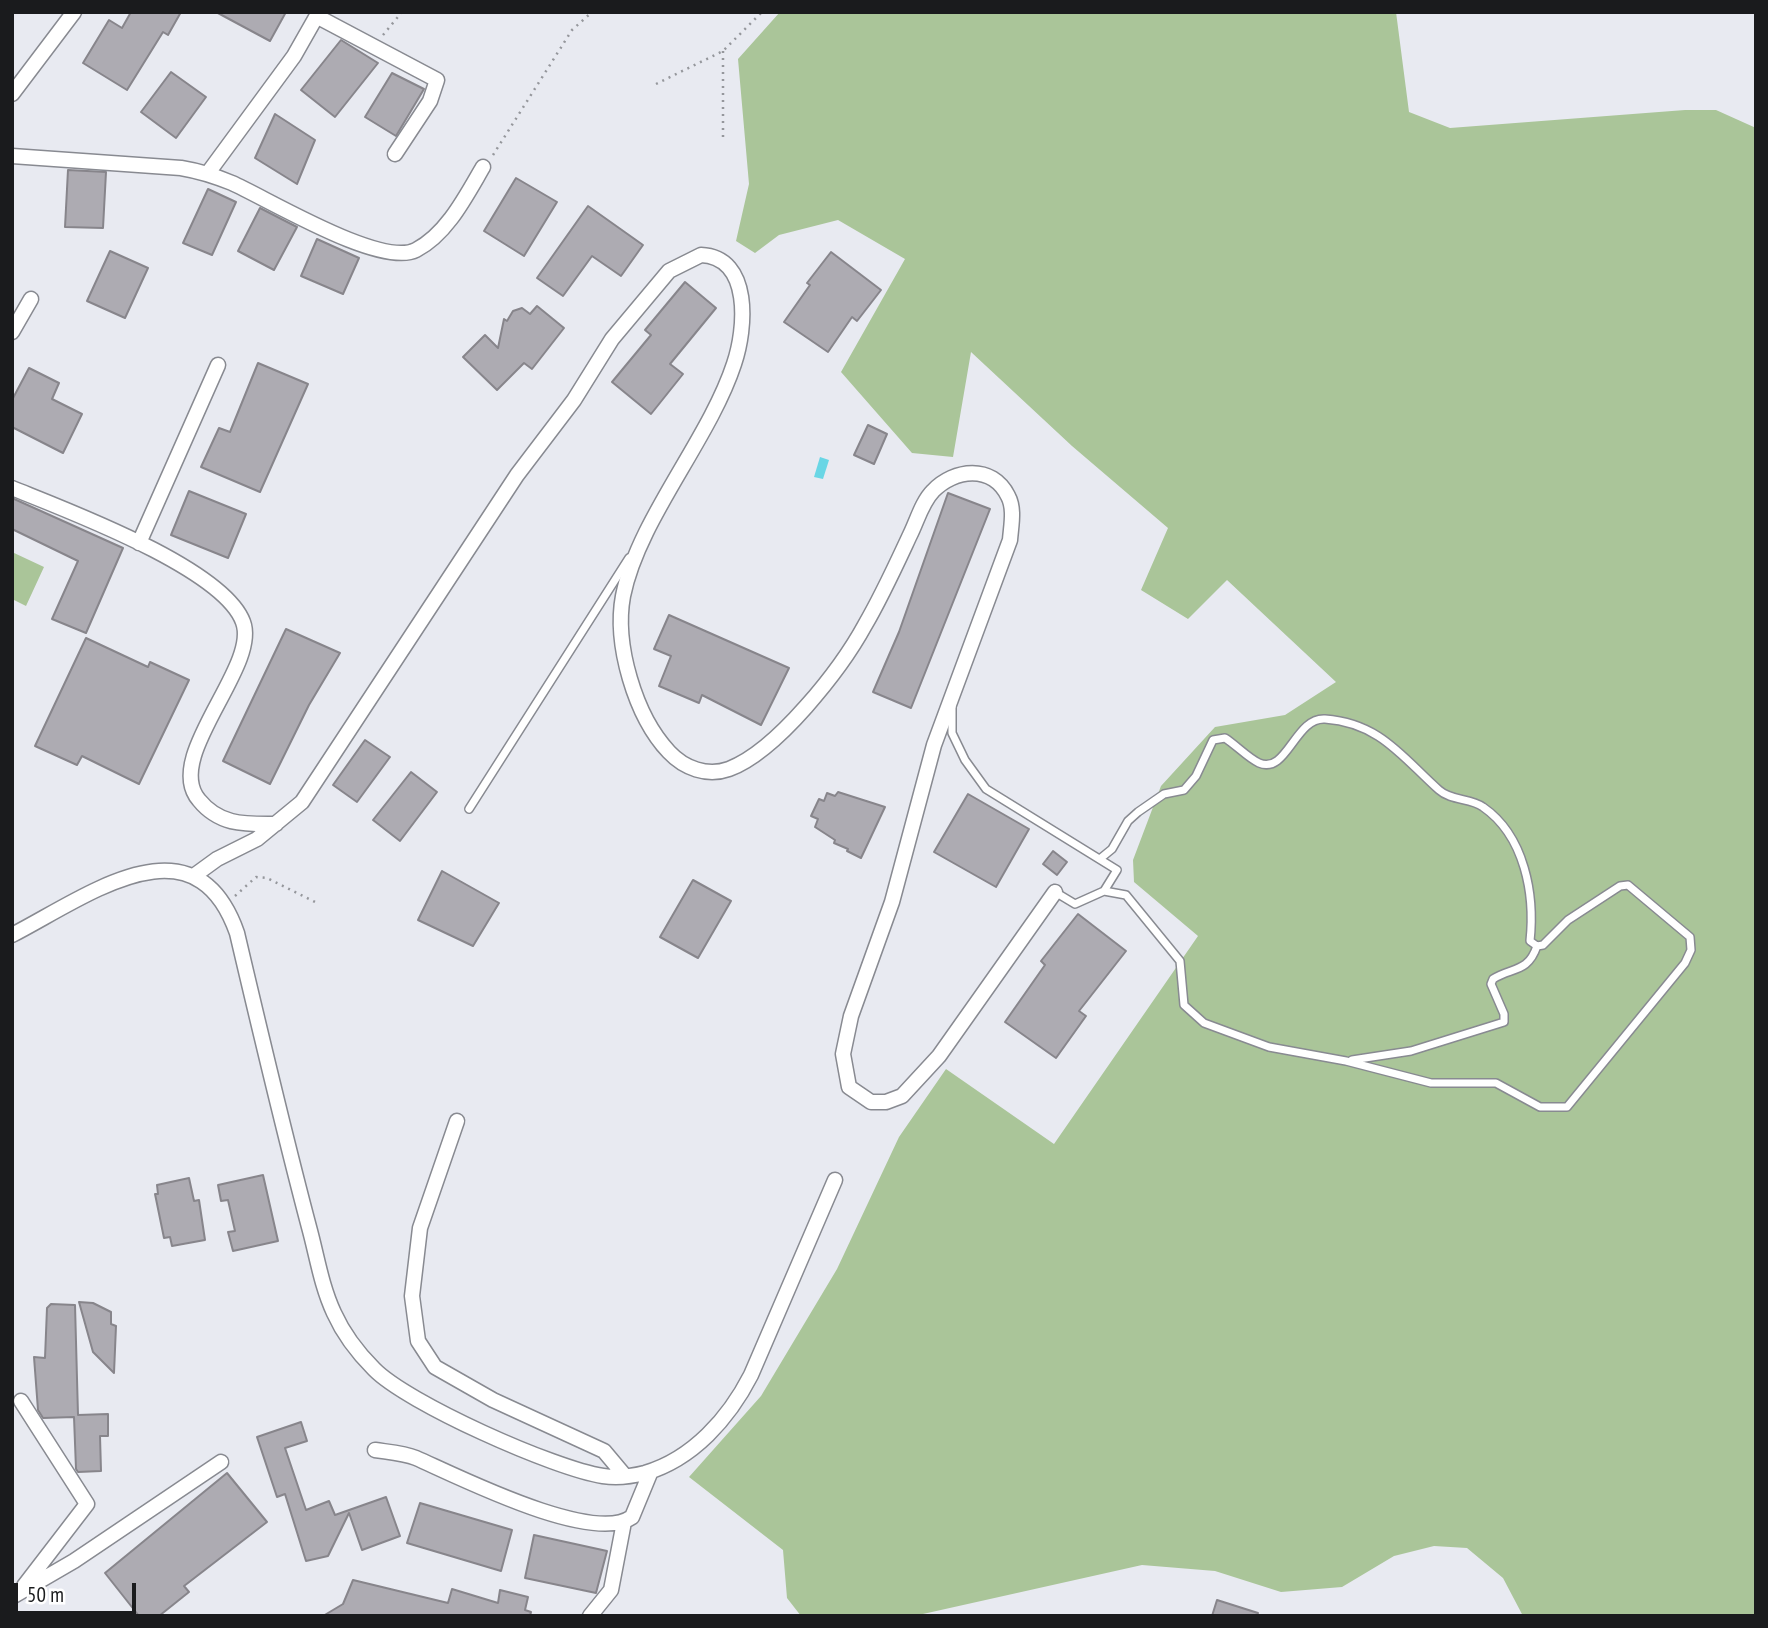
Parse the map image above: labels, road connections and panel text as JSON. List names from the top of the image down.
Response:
{
  "scale_bar": "50 m"
}
